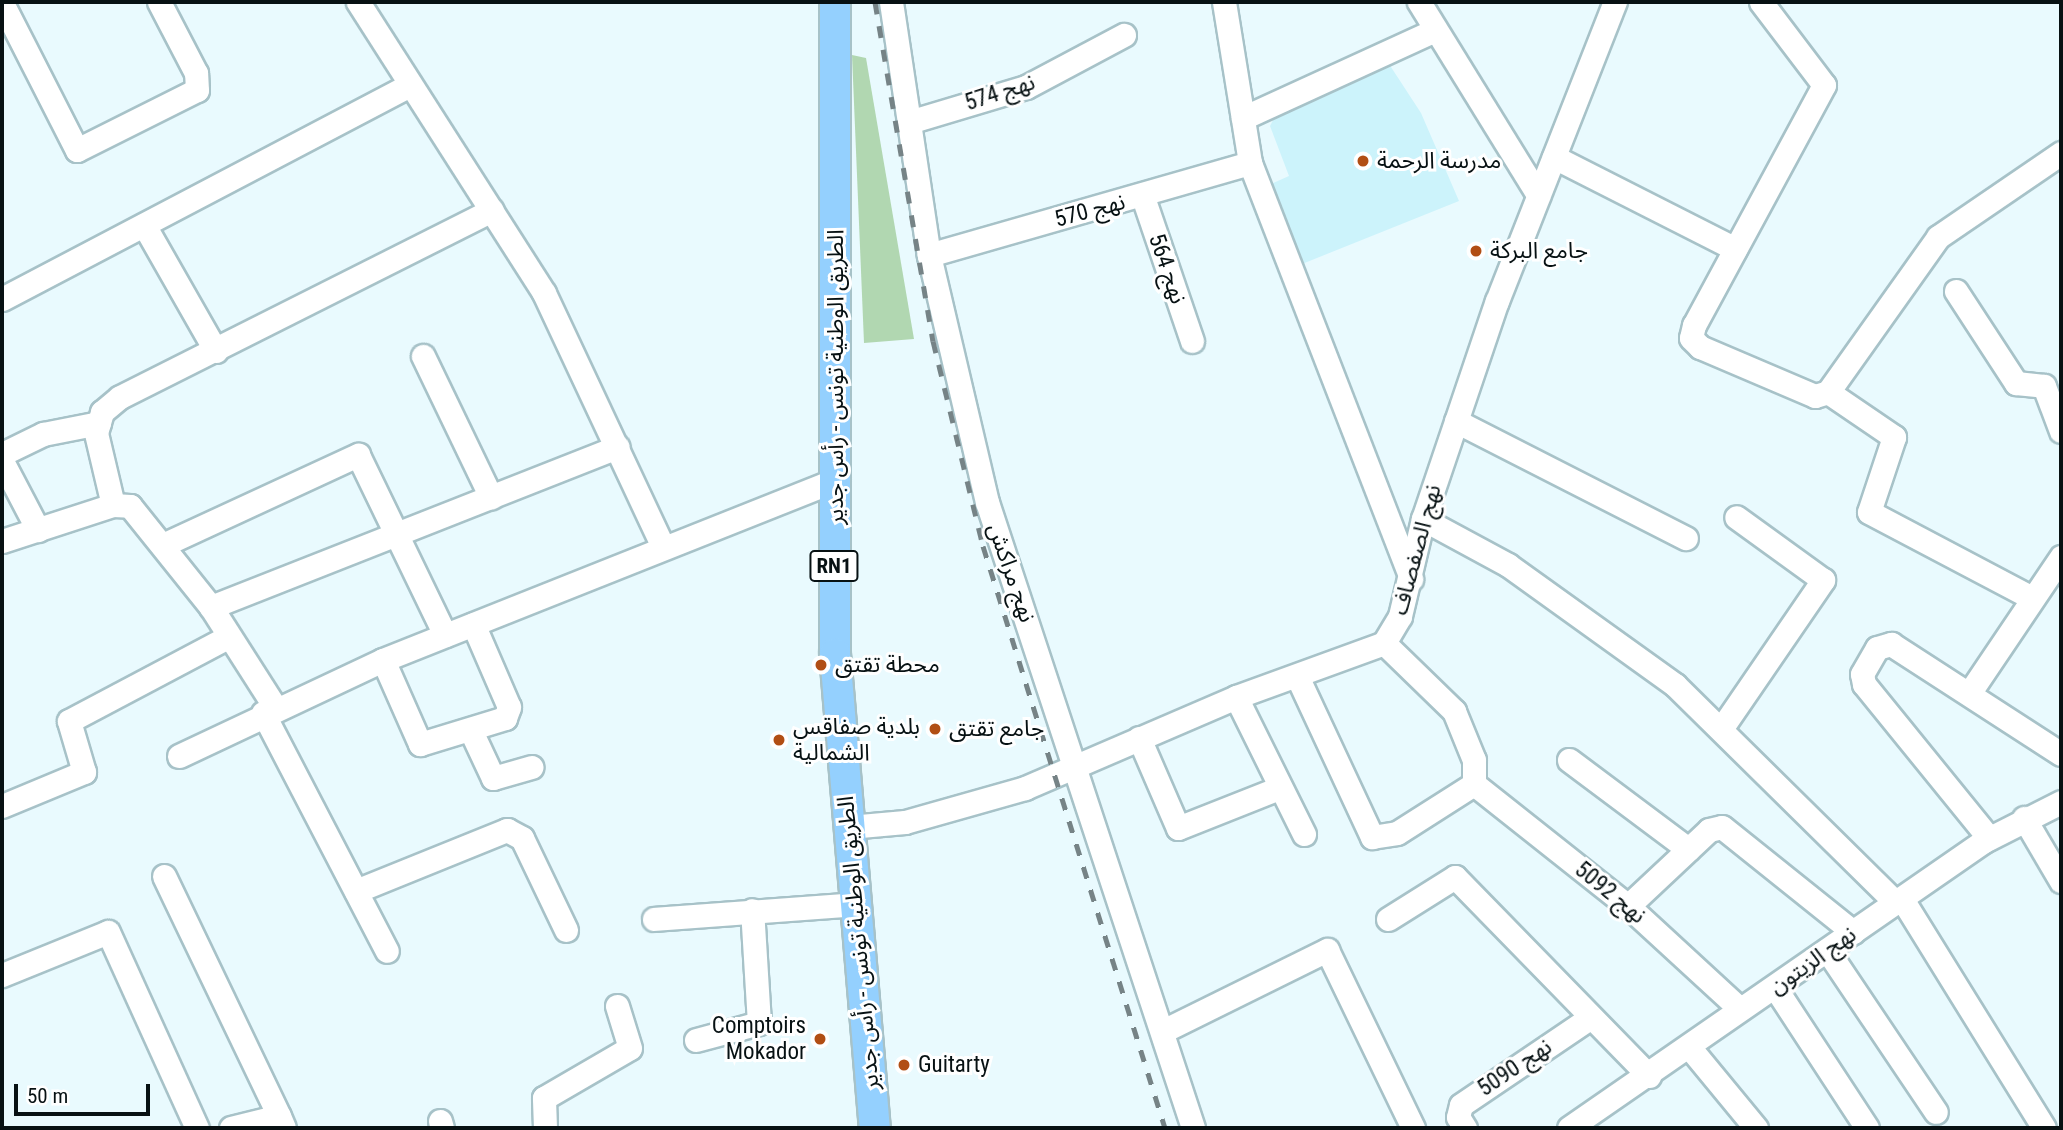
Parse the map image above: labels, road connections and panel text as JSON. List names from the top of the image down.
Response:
{
  "streets": {
    "main road": ["الطريق الوطنية تونس - رأس جدير", "RN1"],
    "street": [
      "نهج 574",
      "نهج 570",
      "نهج 564",
      "نهج الصفصاف",
      "نهج مراكش",
      "نهج 5092",
      "نهج الزيتون",
      "نهج 5090"
    ]
  },
  "crossings": [
    ["نهج 574", "نهج مراكش"],
    ["نهج 570", "نهج 564"],
    ["نهج 570", "نهج مراكش"],
    ["الطريق الوطنية تونس - رأس جدير", "نهج الصفصاف"],
    ["نهج الصفصاف", "نهج مراكش"],
    ["نهج 5092", "نهج الزيتون"]
  ],
  "places": [
    "مدرسة الرحمة",
    "جامع البركة",
    "محطة تقتق",
    "جامع تقتق",
    "بلدية صفاقس الشمالية",
    "Comptoirs Mokador",
    "Guitarty"
  ],
  "scale_bar": "50 m"
}
